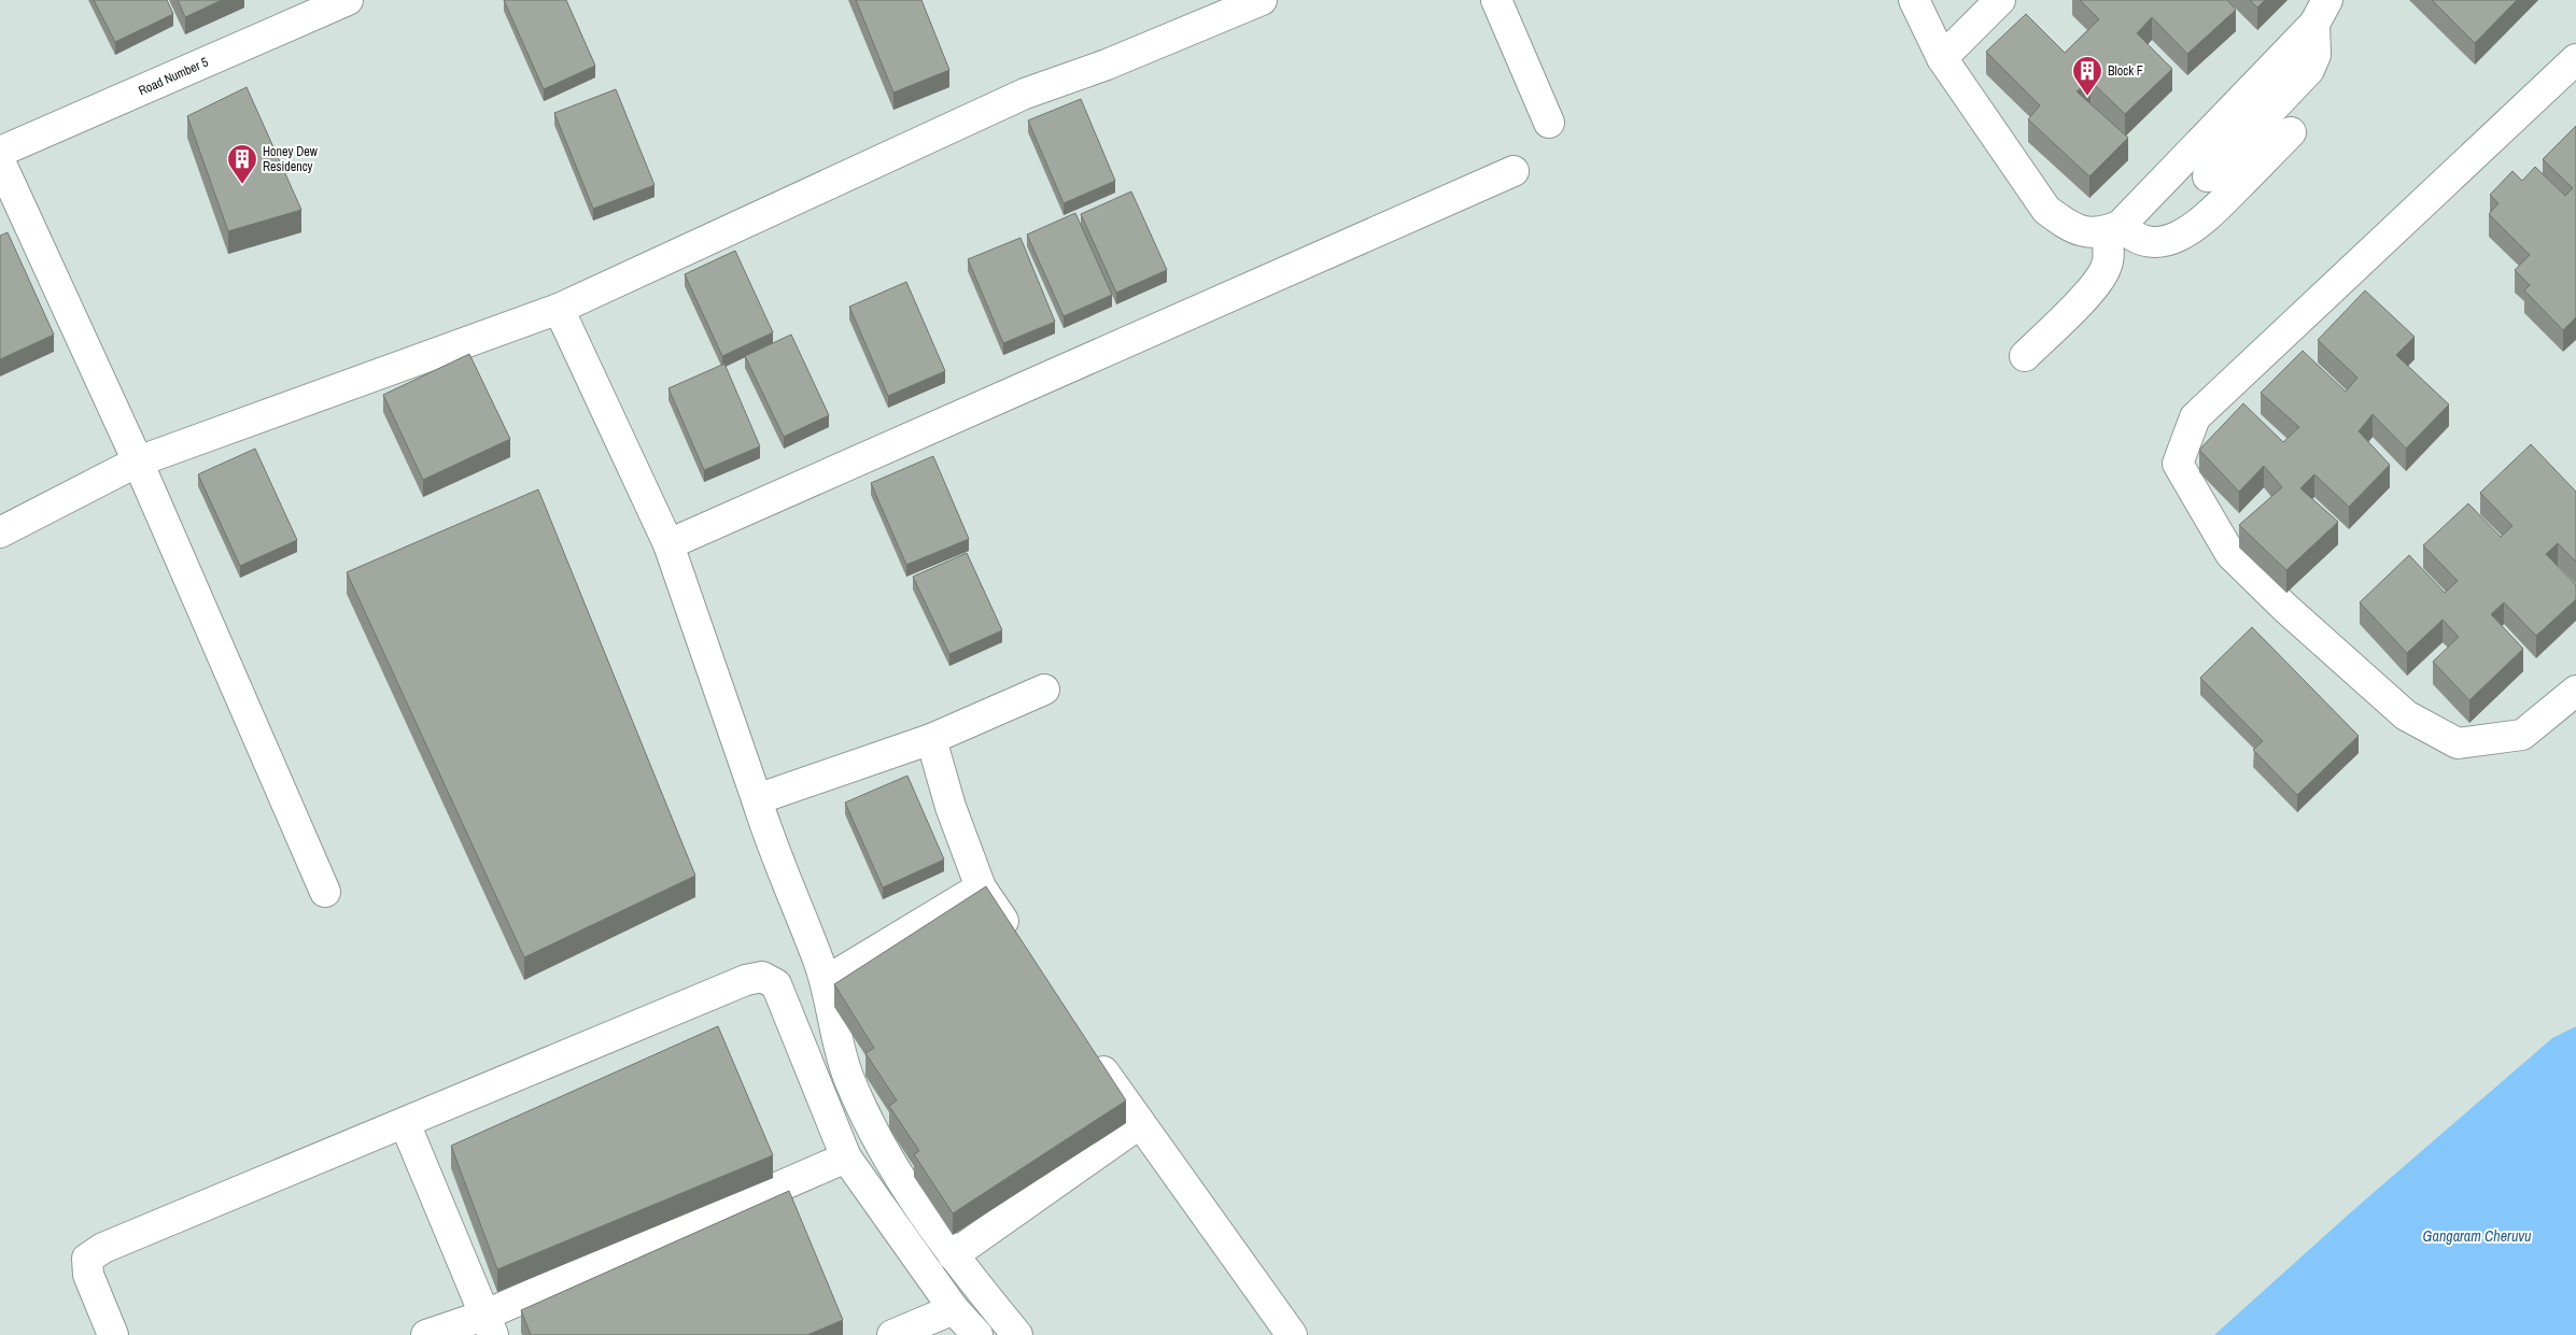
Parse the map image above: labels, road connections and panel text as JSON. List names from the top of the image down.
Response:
{
  "streets": {
    "street": ["Road Number 5"]
  },
  "water": ["Gangaram Cheruvu"],
  "places": {
    "building": ["Block F", "Honey Dew Residency"]
  }
}
